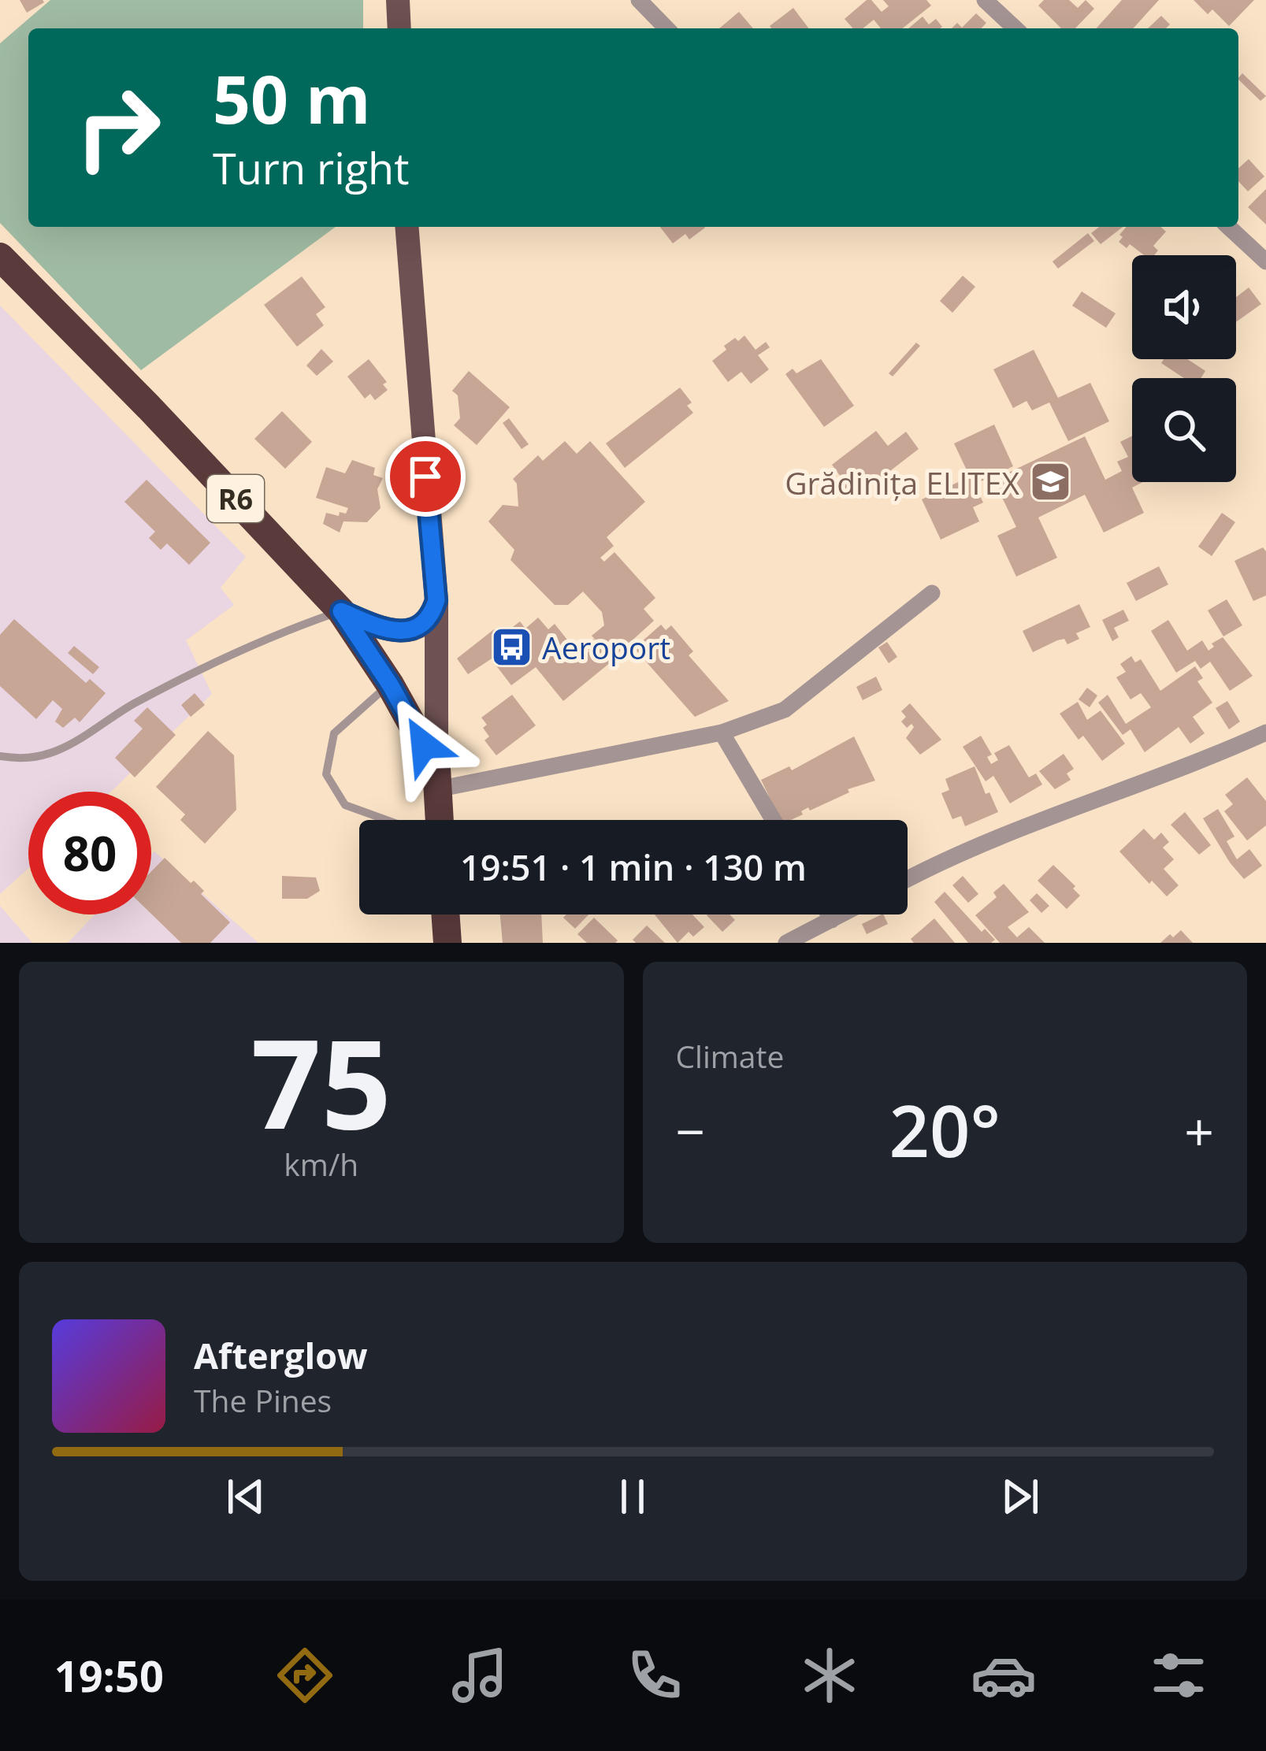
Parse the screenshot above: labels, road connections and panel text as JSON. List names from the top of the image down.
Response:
{
  "streets": {
    "highway": ["R6"]
  },
  "places": {
    "school or university": ["Grădinița ELITEX"],
    "bus stop": ["Aeroport"]
  },
  "page": {
    "turn": ["50 m", "Turn right"],
    "limit": "80",
    "trip": "19:51 · 1 min · 130 m",
    "tile": [
      ["75", "km/h"],
      "Climate"
    ],
    "heat": ["−", "20°", "+"],
    "song": ["Afterglow", "The Pines"],
    "tabs": "19:50"
  }
}
